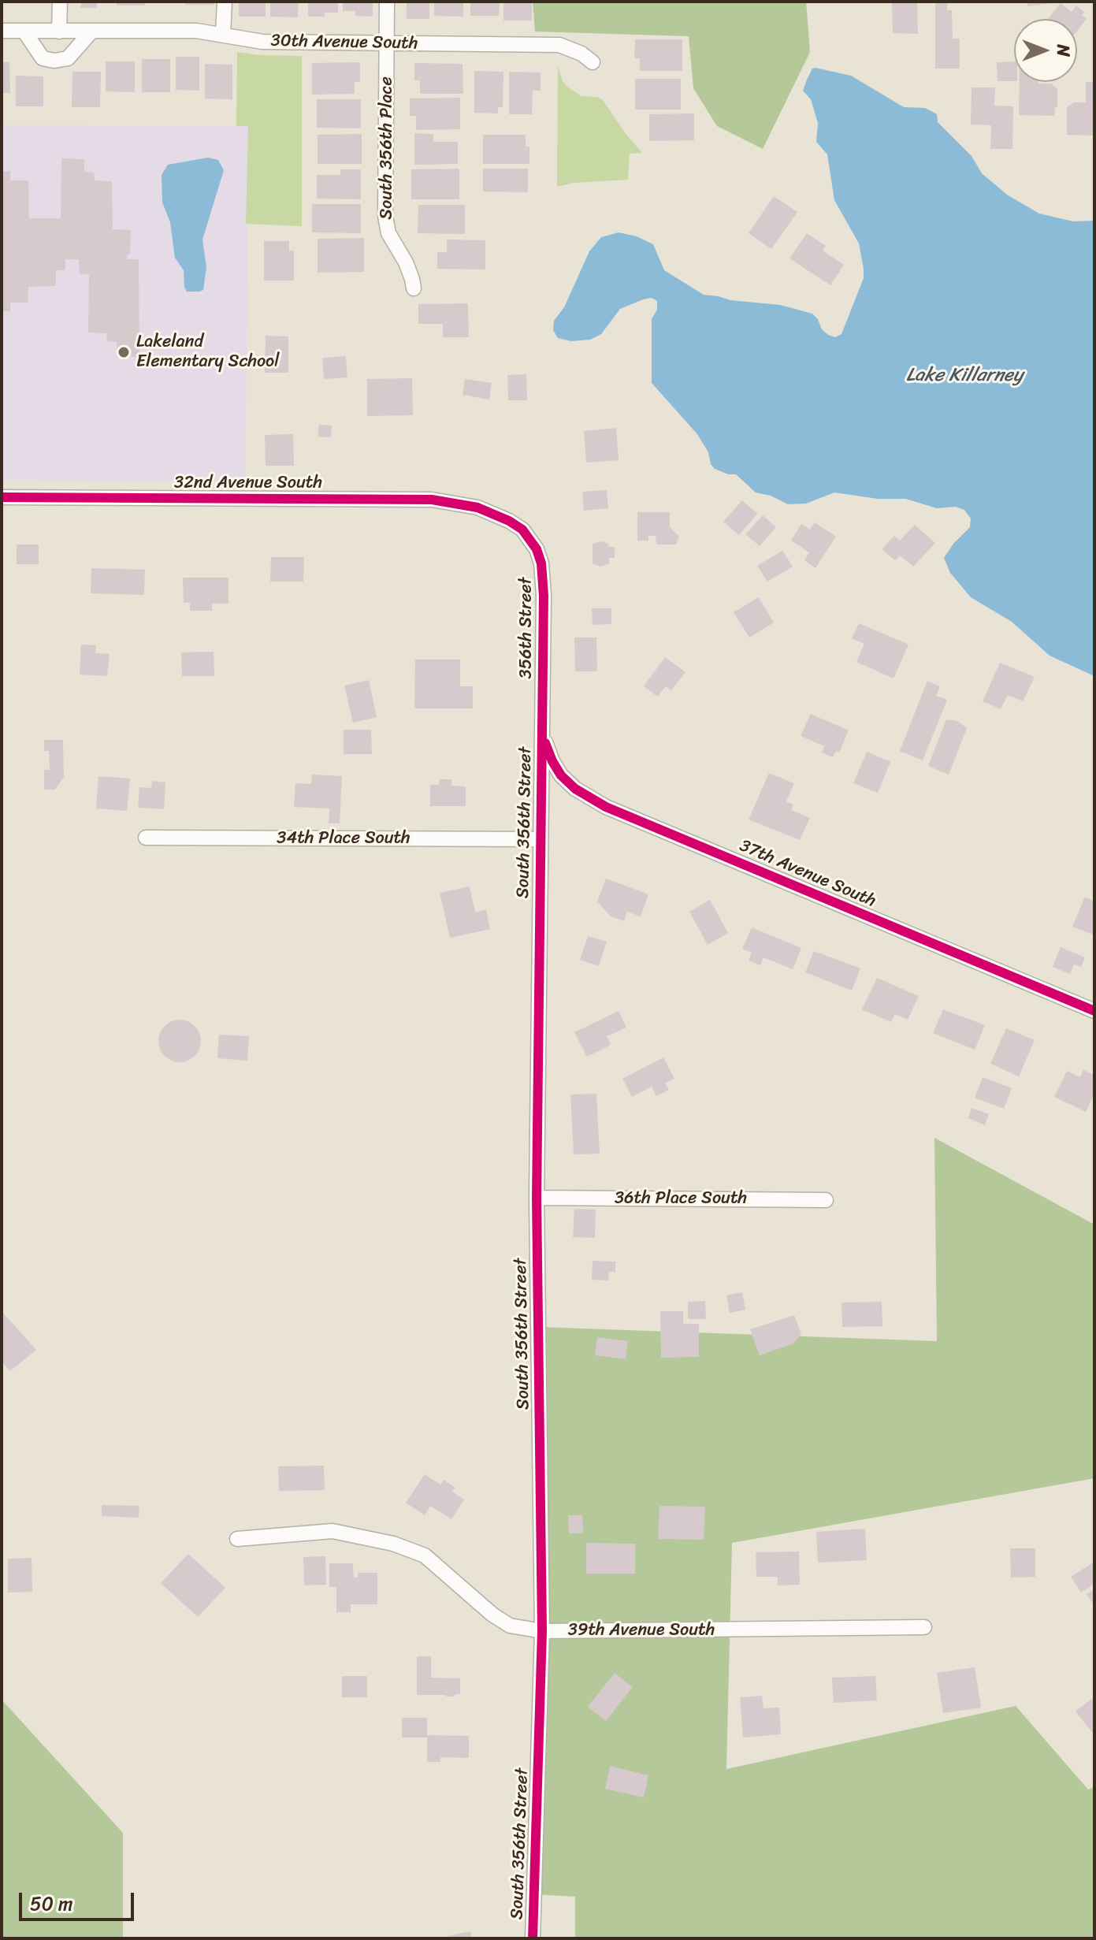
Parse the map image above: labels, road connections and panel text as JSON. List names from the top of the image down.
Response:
{
  "streets": {
    "street": [
      "30th Avenue South",
      "South 356th Place",
      "32nd Avenue South",
      "356th Street",
      "South 356th Street",
      "34th Place South",
      "37th Avenue South",
      "36th Place South",
      "39th Avenue South"
    ]
  },
  "crossings": [
    ["30th Avenue South", "South 356th Place"],
    ["32nd Avenue South", "356th Street"],
    ["356th Street", "South 356th Street"],
    ["356th Street", "37th Avenue South"],
    ["South 356th Street", "34th Place South"],
    ["South 356th Street", "37th Avenue South"],
    ["South 356th Street", "36th Place South"],
    ["South 356th Street", "39th Avenue South"]
  ],
  "water": ["Lake Killarney"],
  "places": ["Lakeland Elementary School"],
  "scale_bar": "50 m",
  "north": "right"
}
